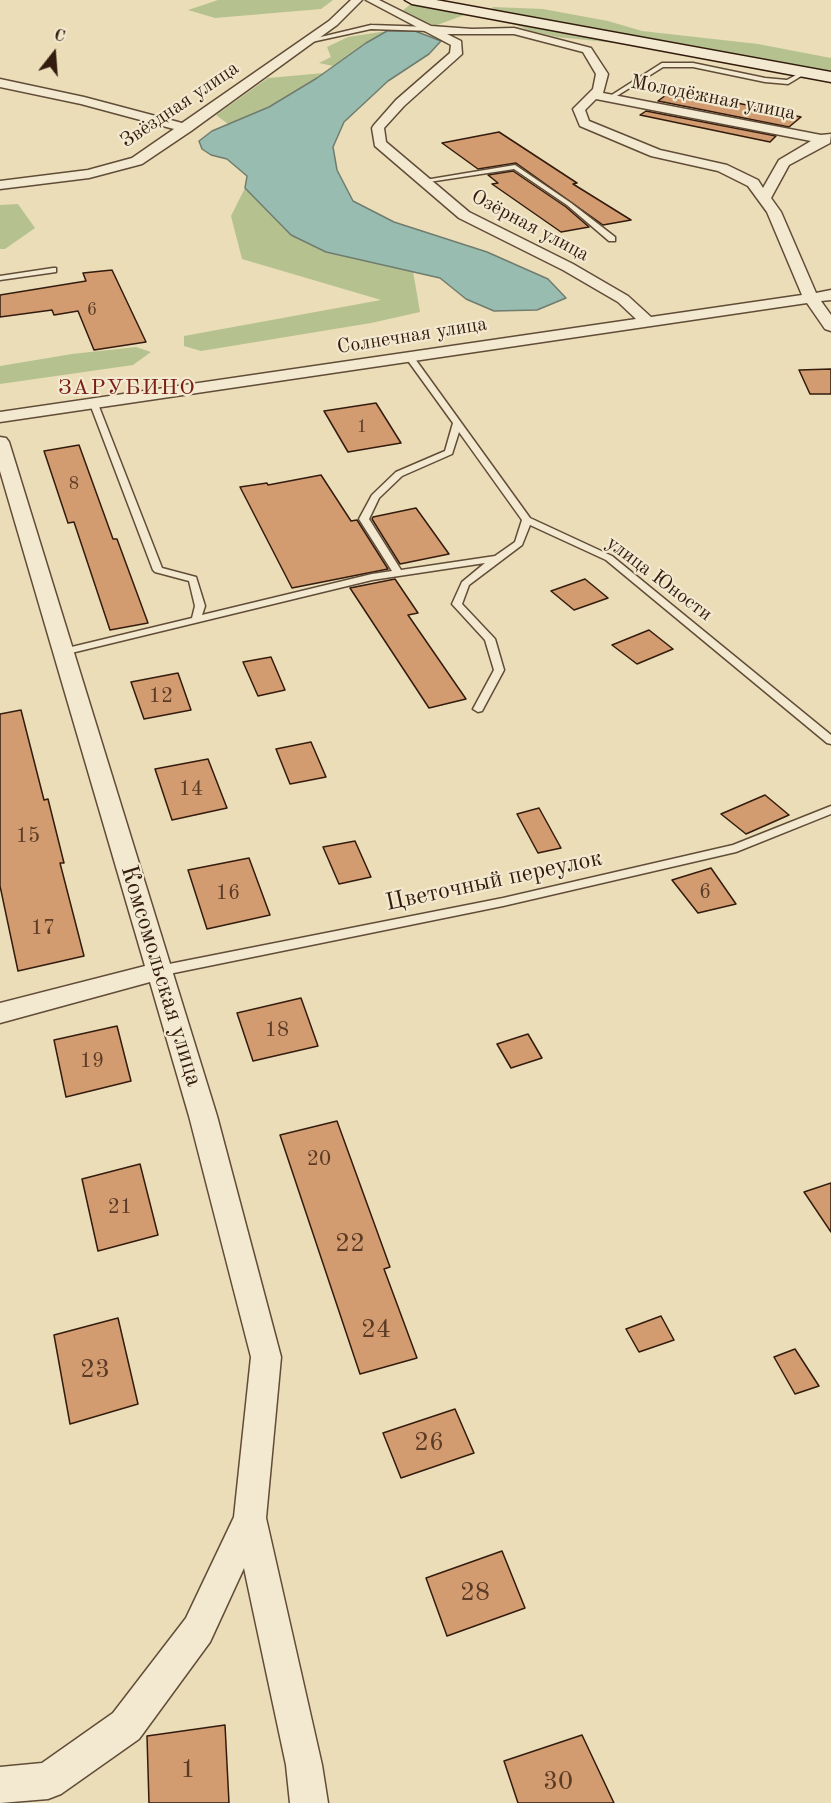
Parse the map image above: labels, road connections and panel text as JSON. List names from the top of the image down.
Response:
{
  "streets": {
    "street": [
      "Молодёжная улица",
      "Звёздная улица",
      "Озёрная улица",
      "Солнечная улица",
      "Комсомольская улица"
    ],
    "lane": ["улица Юности", "Цветочный переулок"]
  },
  "crossings": [
    ["Молодёжная улица", "Озёрная улица"],
    ["Молодёжная улица", "Солнечная улица"],
    ["Озёрная улица", "Солнечная улица"],
    ["Солнечная улица", "улица Юности"],
    ["Цветочный переулок", "Комсомольская улица"]
  ],
  "districts": ["ЗАРУБИНО"],
  "house_numbers": [
    "6",
    "1",
    "8",
    "12",
    "14",
    "15",
    "6",
    "16",
    "17",
    "18",
    "19",
    "20",
    "21",
    "22",
    "24",
    "23",
    "26",
    "28",
    "1",
    "30"
  ],
  "north": "top"
}
